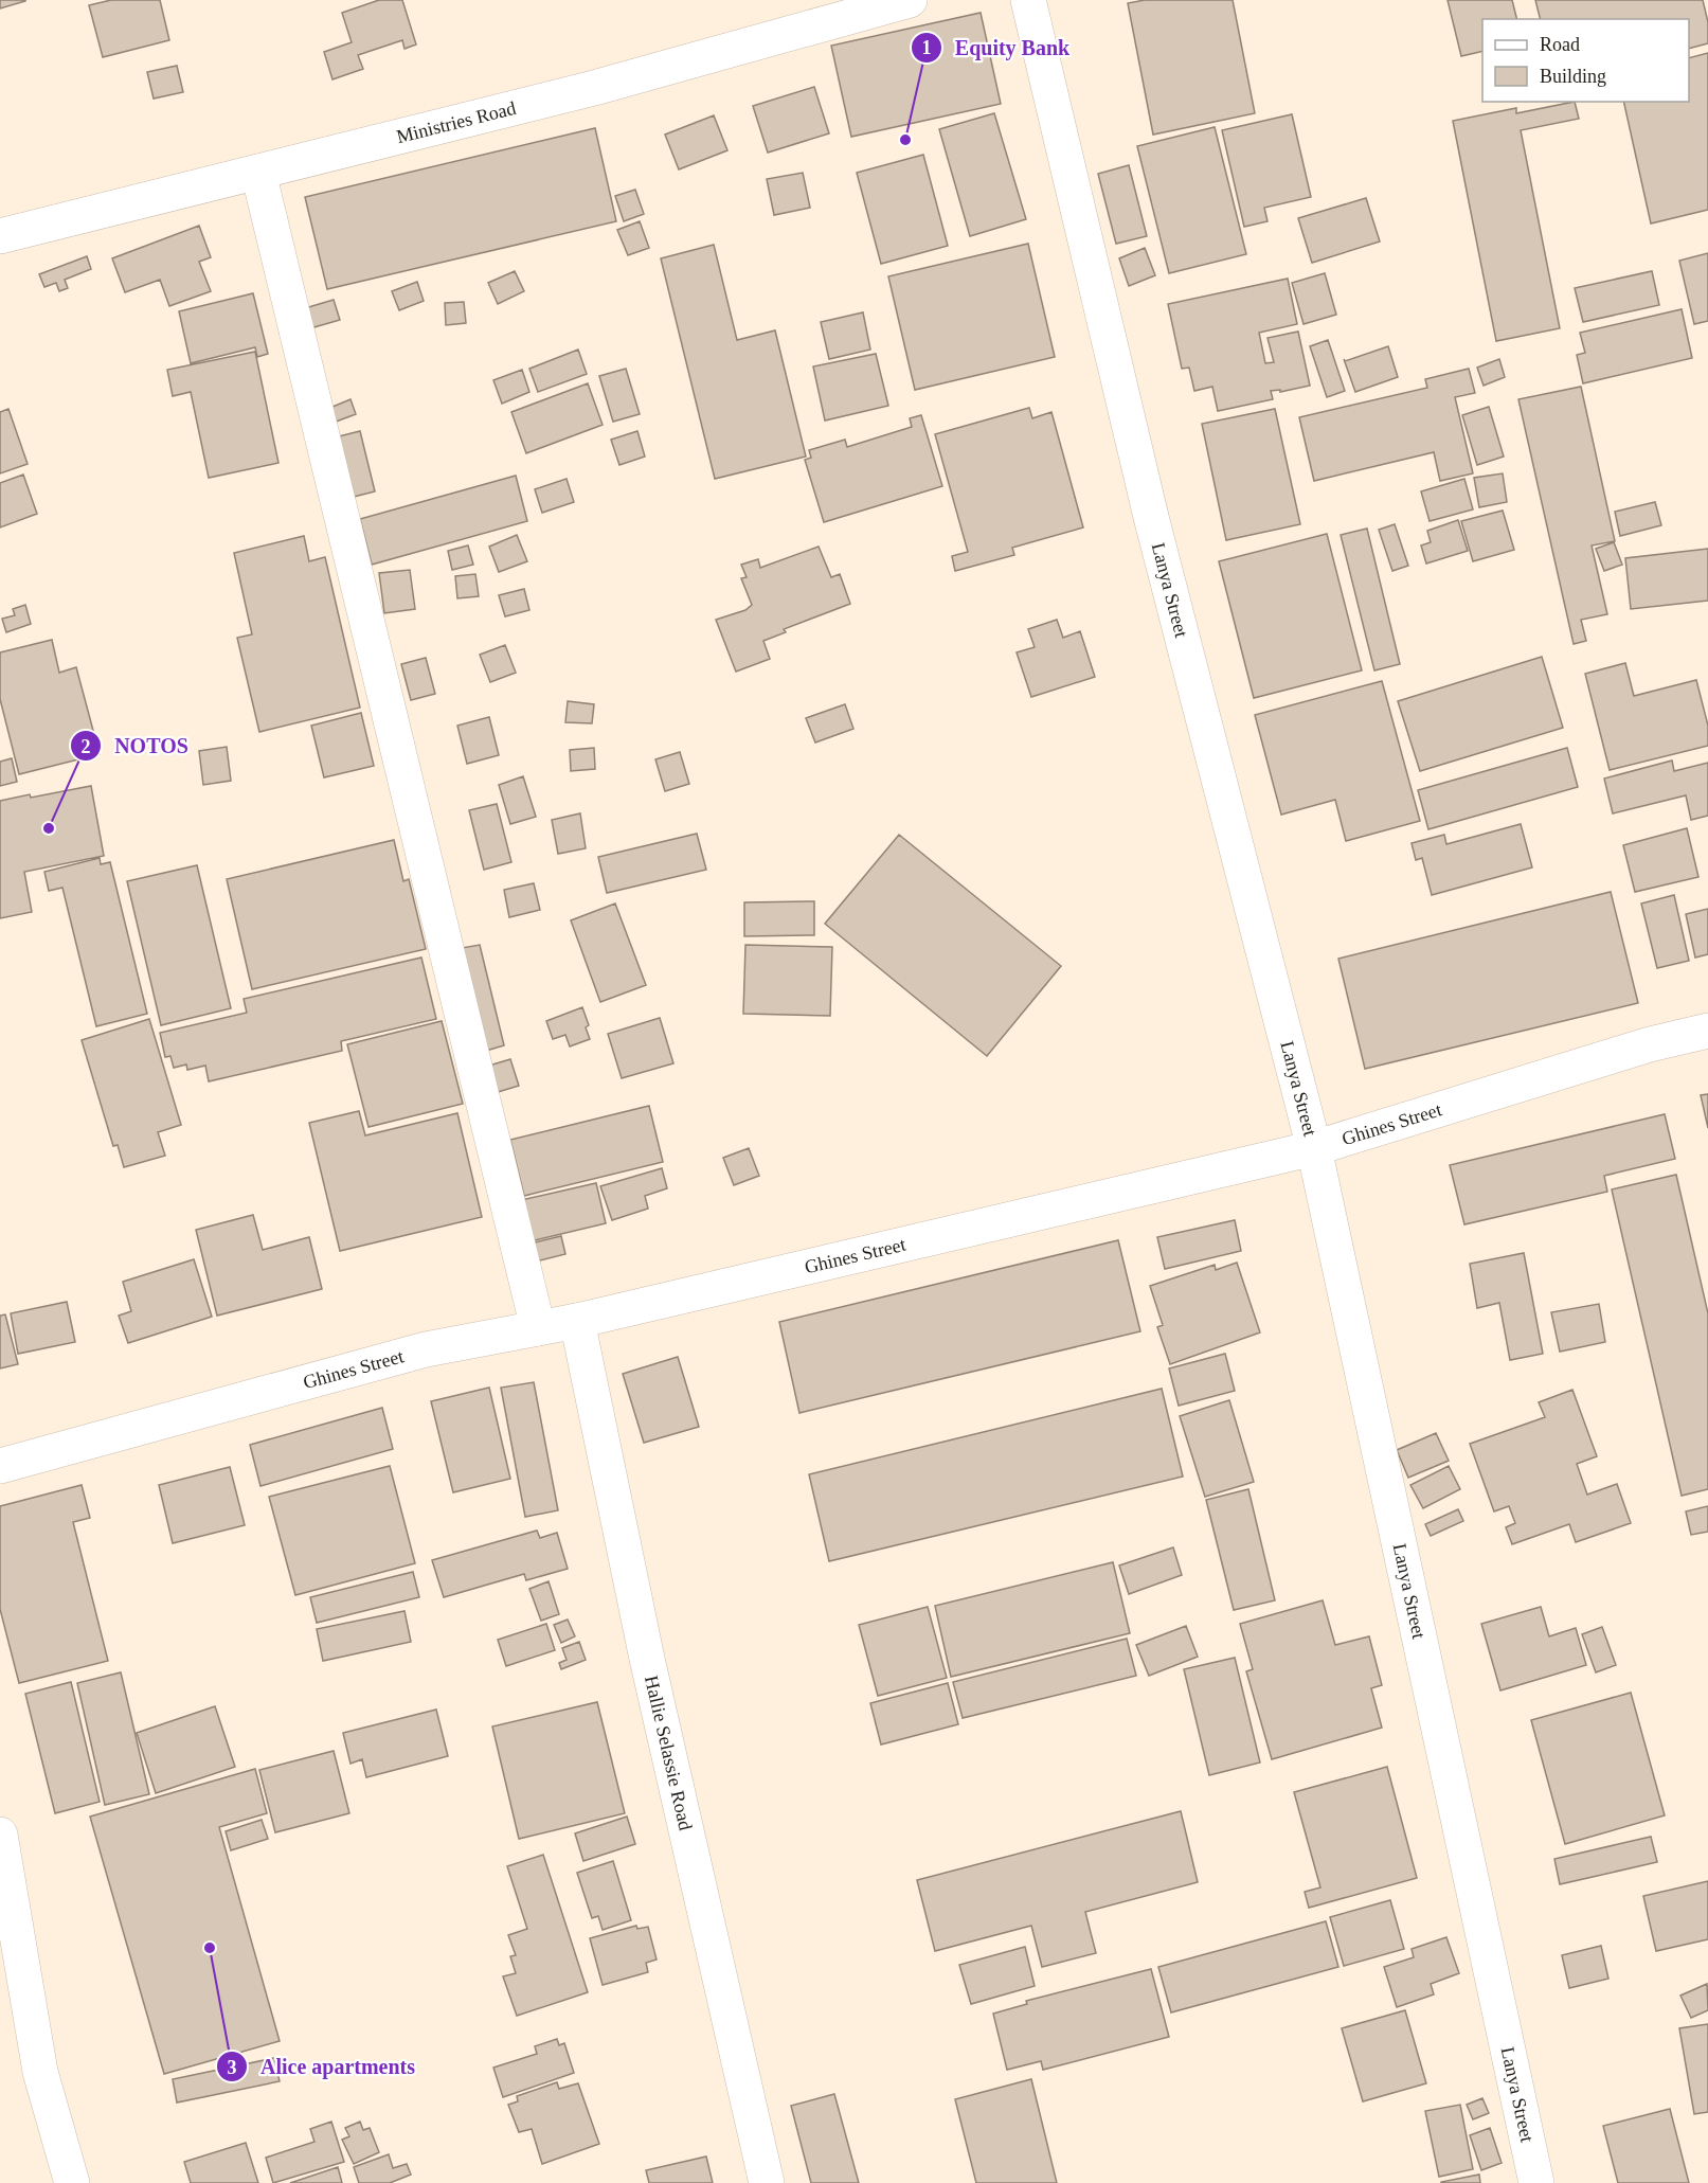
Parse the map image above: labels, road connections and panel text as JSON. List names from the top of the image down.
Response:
{
  "streets": {
    "street": [
      "Ministries Road",
      "Lanya Street",
      "Ghines Street",
      "Hallie Selassie Road"
    ]
  },
  "crossings": [
    ["Lanya Street", "Ghines Street"],
    ["Ghines Street", "Hallie Selassie Road"]
  ],
  "places": ["Equity Bank", "NOTOS", "Alice apartments"],
  "legend": ["Road", "Building"]
}
